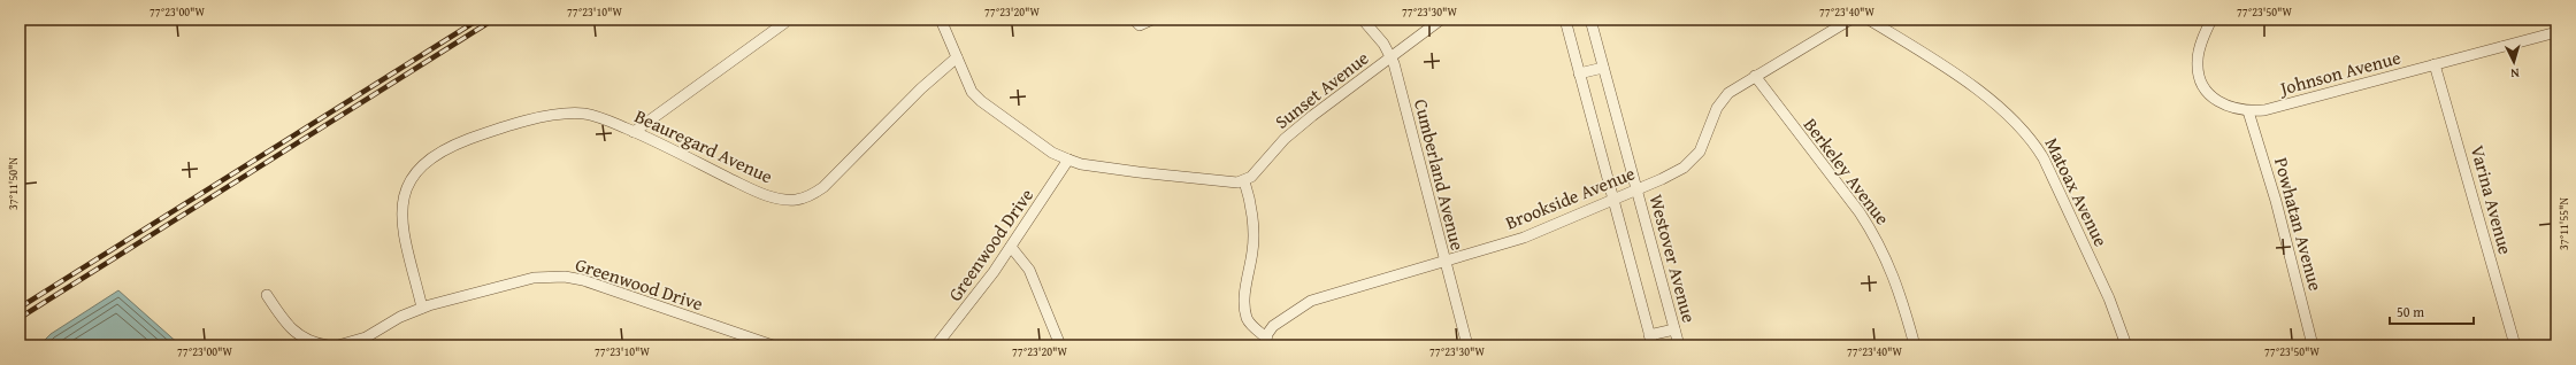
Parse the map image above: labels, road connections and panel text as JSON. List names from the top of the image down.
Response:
{
  "streets": {
    "street": [
      "Johnson Avenue",
      "Sunset Avenue",
      "Beauregard Avenue",
      "Berkeley Avenue",
      "Cumberland Avenue",
      "Matoax Avenue",
      "Brookside Avenue",
      "Varina Avenue",
      "Powhatan Avenue",
      "Greenwood Drive",
      "Westover Avenue"
    ]
  },
  "crossings": [
    ["Johnson Avenue", "Varina Avenue"],
    ["Johnson Avenue", "Powhatan Avenue"],
    ["Sunset Avenue", "Cumberland Avenue"],
    ["Beauregard Avenue", "Greenwood Drive"],
    ["Berkeley Avenue", "Brookside Avenue"],
    ["Cumberland Avenue", "Brookside Avenue"],
    ["Brookside Avenue", "Westover Avenue"]
  ],
  "scale_bar": "50 m",
  "north": "bottom",
  "coordinates": [
    "77°23'00\"W",
    "77°23'10\"W",
    "77°23'20\"W",
    "77°23'30\"W",
    "77°23'40\"W",
    "77°23'50\"W",
    "37°11'50\"N",
    "37°11'55\"N"
  ]
}
